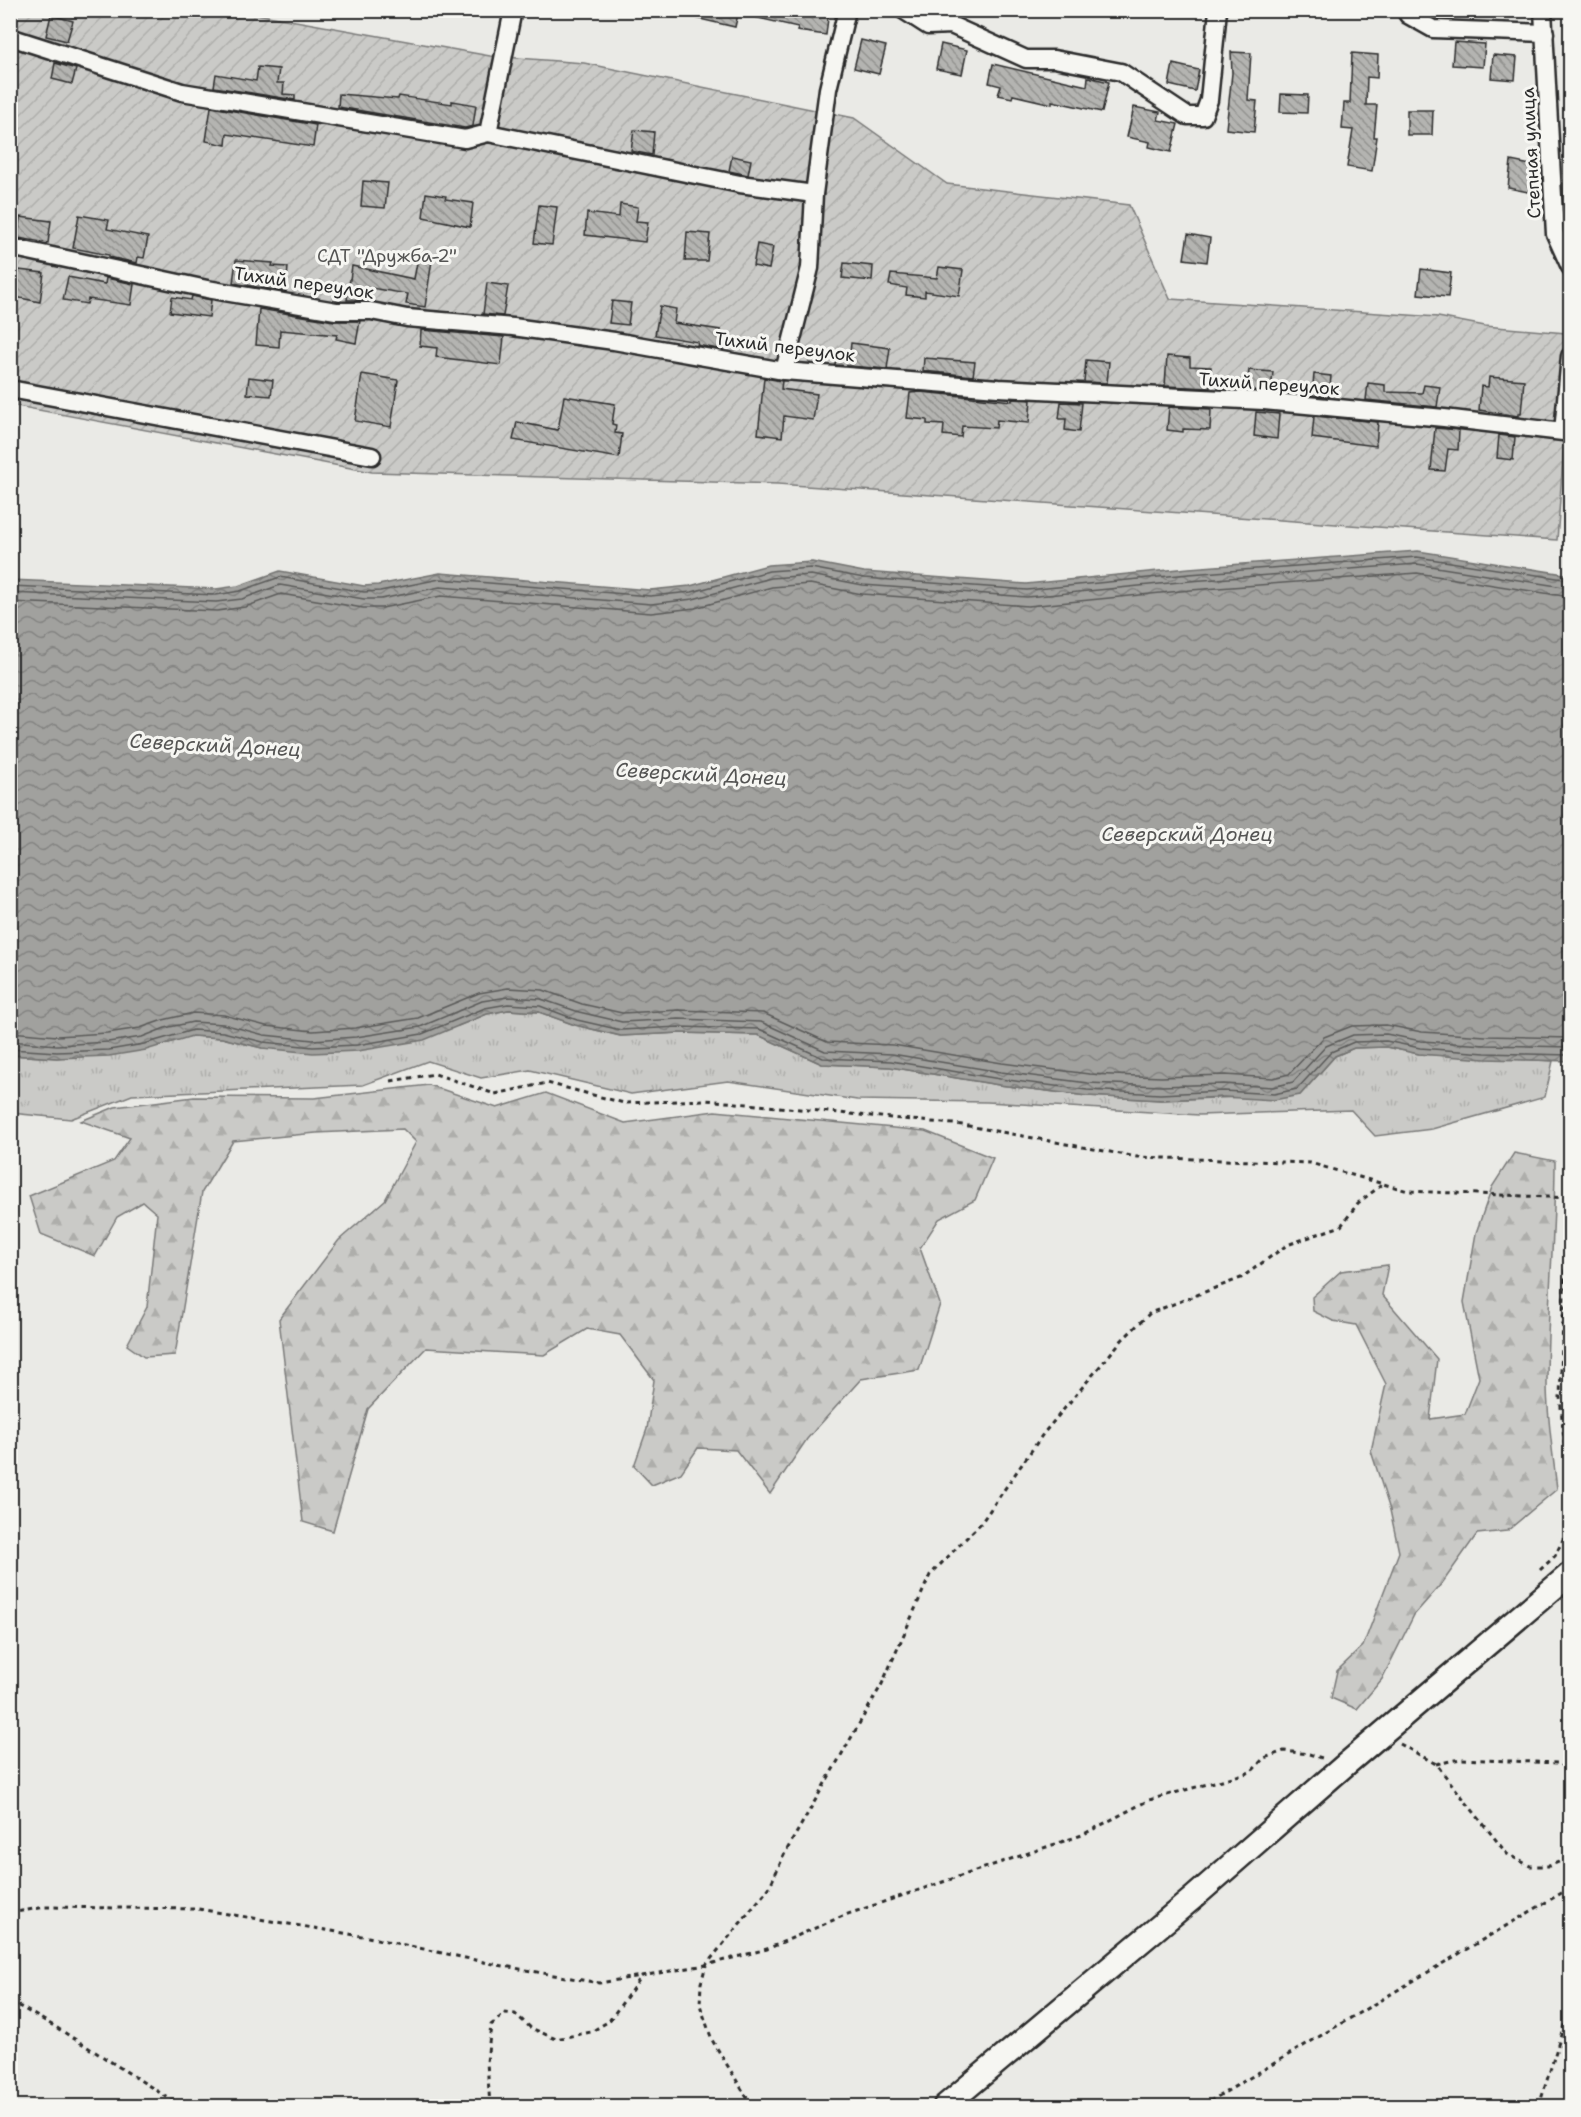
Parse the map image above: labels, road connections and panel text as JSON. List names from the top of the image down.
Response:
{
  "streets": {
    "street": ["Степная улица", "Тихий переулок"]
  },
  "water": ["Северский Донец"],
  "parks": ["СДТ \"Дружба-2\""]
}
